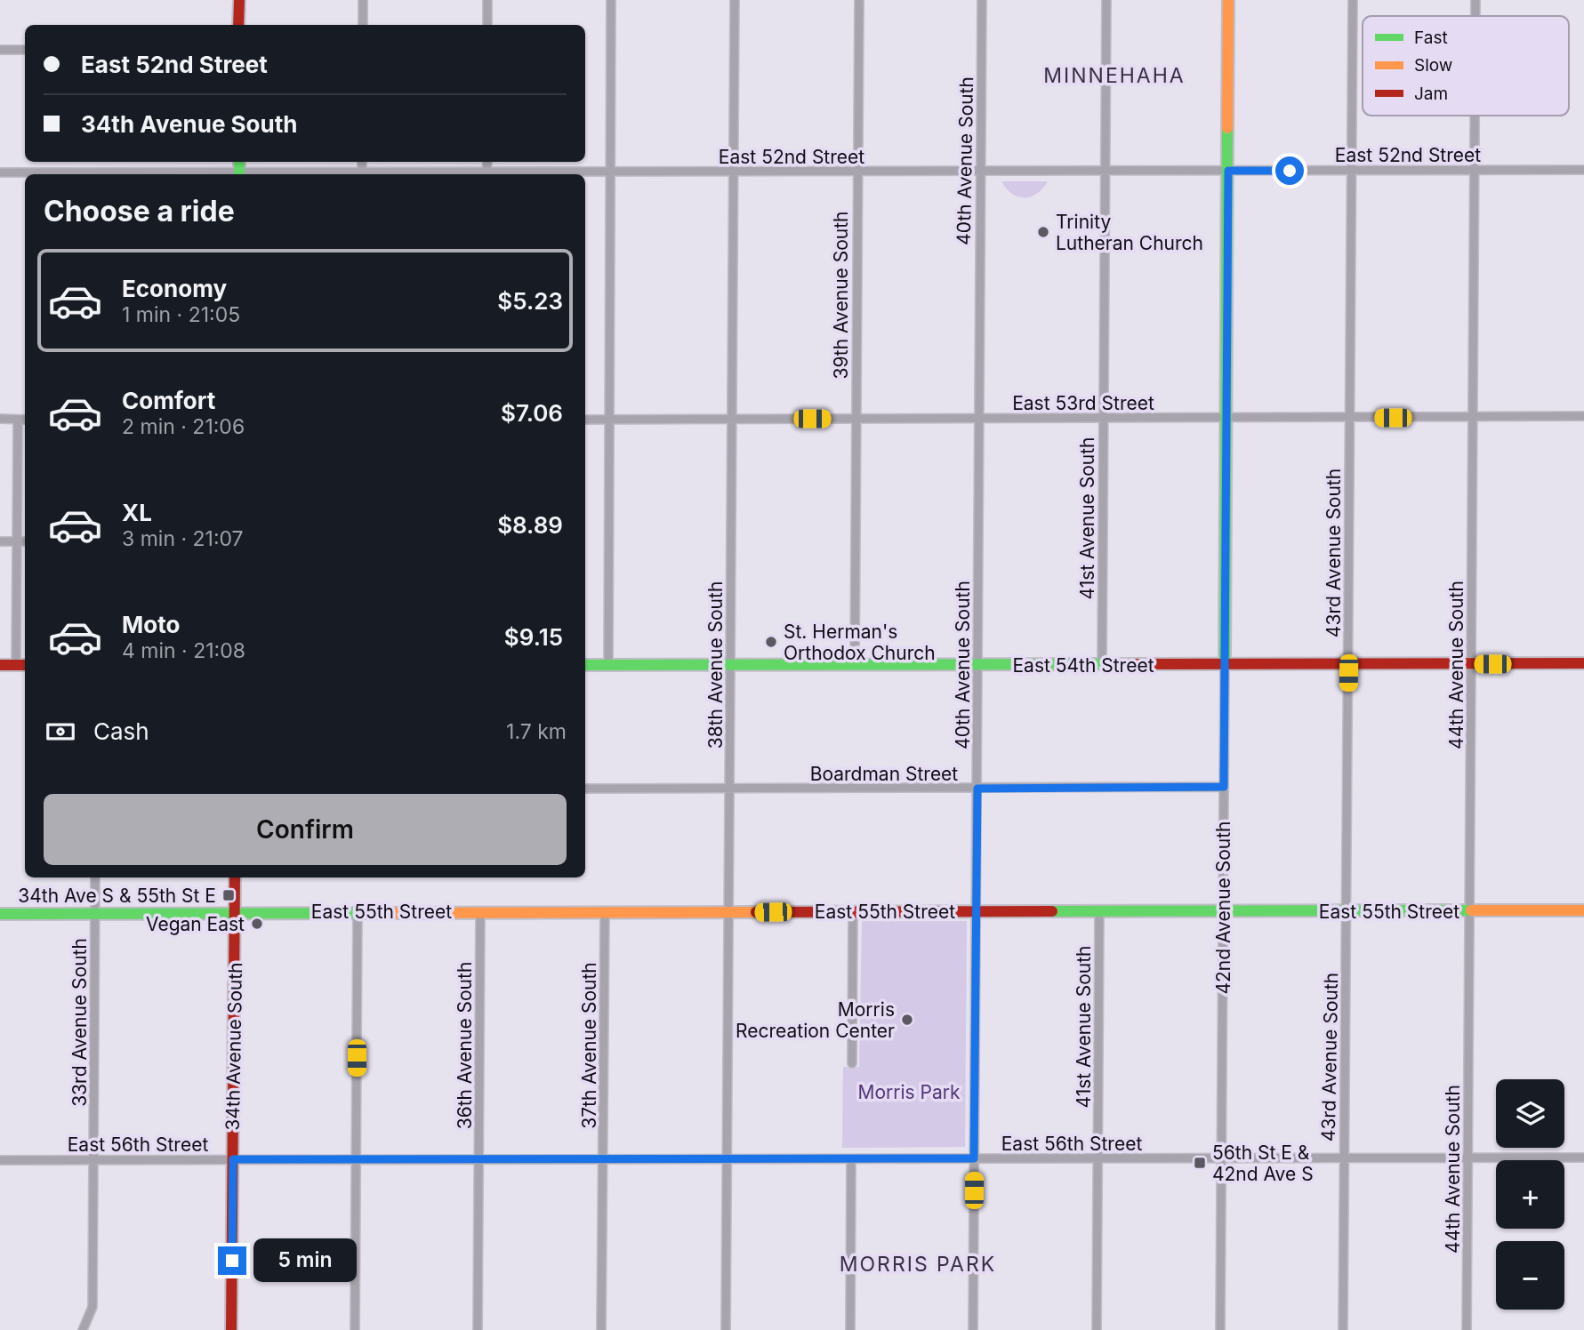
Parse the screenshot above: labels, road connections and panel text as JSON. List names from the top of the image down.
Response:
{
  "streets": {
    "street": [
      "East 52nd Street",
      "40th Avenue South",
      "39th Avenue South",
      "East 53rd Street",
      "41st Avenue South",
      "43rd Avenue South",
      "38th Avenue South",
      "East 54th Street",
      "44th Avenue South",
      "Boardman Street",
      "42nd Avenue South",
      "East 55th Street",
      "33rd Avenue South",
      "36th Avenue South",
      "37th Avenue South",
      "34th Avenue South",
      "East 56th Street"
    ]
  },
  "crossings": [
    ["East 52nd Street", "40th Avenue South"],
    ["East 52nd Street", "39th Avenue South"],
    ["East 52nd Street", "41st Avenue South"],
    ["East 52nd Street", "43rd Avenue South"],
    ["East 52nd Street", "38th Avenue South"],
    ["East 52nd Street", "44th Avenue South"],
    ["East 52nd Street", "42nd Avenue South"],
    ["40th Avenue South", "East 53rd Street"],
    ["40th Avenue South", "East 54th Street"],
    ["40th Avenue South", "Boardman Street"],
    ["40th Avenue South", "East 55th Street"],
    ["40th Avenue South", "East 56th Street"],
    ["39th Avenue South", "East 53rd Street"],
    ["39th Avenue South", "East 54th Street"],
    ["East 53rd Street", "41st Avenue South"],
    ["East 53rd Street", "43rd Avenue South"],
    ["East 53rd Street", "38th Avenue South"],
    ["East 53rd Street", "44th Avenue South"],
    ["East 53rd Street", "42nd Avenue South"],
    ["41st Avenue South", "East 54th Street"],
    ["41st Avenue South", "East 55th Street"],
    ["41st Avenue South", "East 56th Street"],
    ["43rd Avenue South", "East 54th Street"],
    ["43rd Avenue South", "East 55th Street"],
    ["43rd Avenue South", "East 56th Street"],
    ["38th Avenue South", "East 54th Street"],
    ["38th Avenue South", "Boardman Street"],
    ["38th Avenue South", "East 55th Street"],
    ["38th Avenue South", "East 56th Street"],
    ["East 54th Street", "44th Avenue South"],
    ["East 54th Street", "42nd Avenue South"],
    ["44th Avenue South", "East 55th Street"],
    ["44th Avenue South", "East 56th Street"],
    ["Boardman Street", "42nd Avenue South"],
    ["42nd Avenue South", "East 55th Street"],
    ["42nd Avenue South", "East 56th Street"],
    ["East 55th Street", "33rd Avenue South"],
    ["East 55th Street", "36th Avenue South"],
    ["East 55th Street", "37th Avenue South"],
    ["East 55th Street", "34th Avenue South"],
    ["33rd Avenue South", "East 56th Street"],
    ["36th Avenue South", "East 56th Street"],
    ["37th Avenue South", "East 56th Street"],
    ["34th Avenue South", "East 56th Street"]
  ],
  "districts": ["MINNEHAHA", "MORRIS PARK"],
  "parks": ["Morris Park"],
  "places": {
    "other": [
      "Trinity Lutheran Church",
      "St. Herman's Orthodox Church",
      "Vegan East",
      "Morris Recreation Center"
    ],
    "transit": ["34th Ave S & 55th St E", "56th St E & 42nd Ave S"]
  },
  "legend": ["Fast", "Slow", "Jam"],
  "page": {
    "banner": ["East 52nd Street", "34th Avenue South"],
    "heading": "Choose a ride",
    "list": [
      {
        "name": "Economy",
        "note": "1 min · 21:05",
        "value": "$5.23"
      },
      {
        "name": "Comfort",
        "note": "2 min · 21:06",
        "value": "$7.06"
      },
      {
        "name": "XL",
        "note": "3 min · 21:07",
        "value": "$8.89"
      },
      {
        "name": "Moto",
        "note": "4 min · 21:08",
        "value": "$9.15"
      }
    ],
    "pay": ["Cash", "1.7 km"],
    "buttons": "Confirm",
    "map_buttons": ["+", "−"],
    "bubble": "5 min"
  }
}
